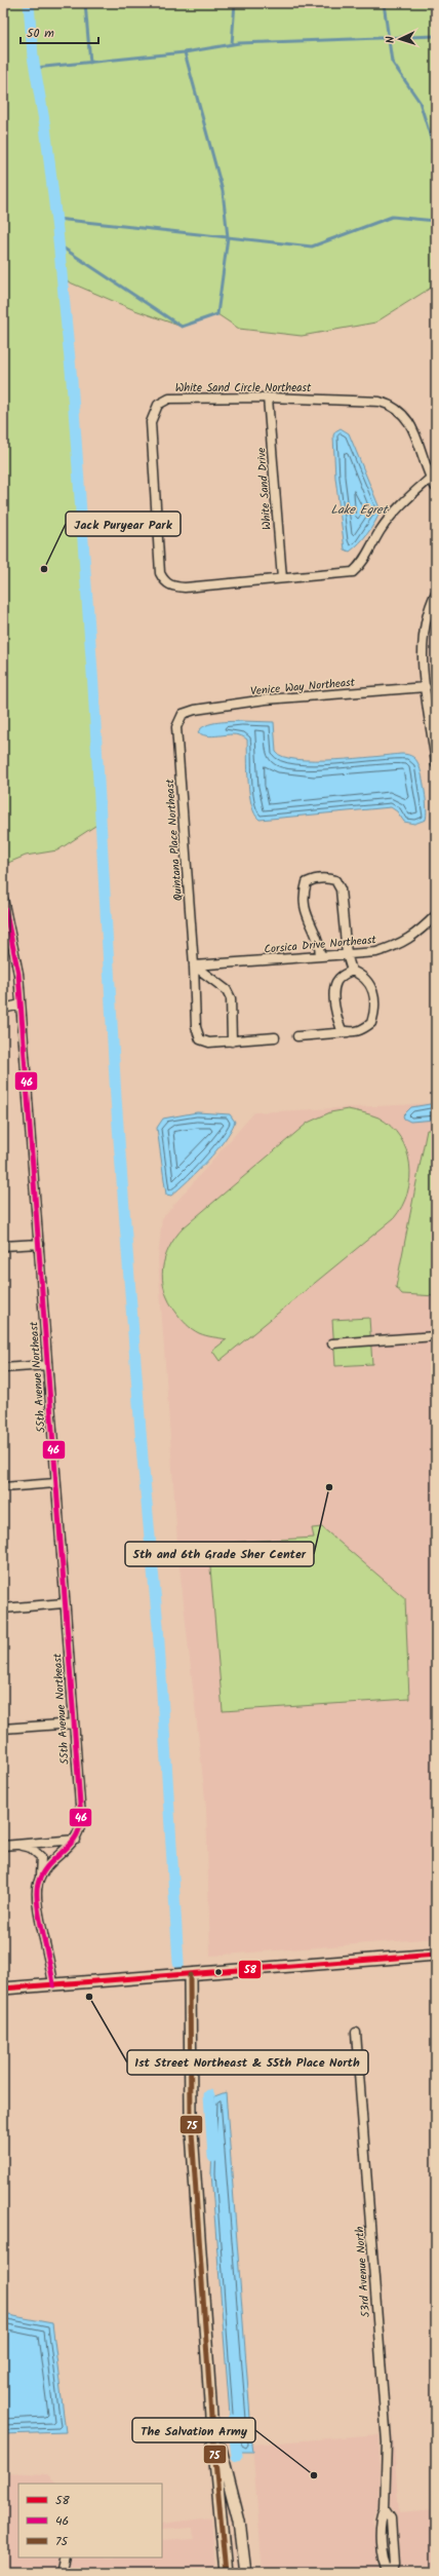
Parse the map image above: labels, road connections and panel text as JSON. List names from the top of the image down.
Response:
{
  "streets": {
    "street": [
      "White Sand Circle Northeast",
      "White Sand Drive",
      "Venice Way Northeast",
      "Quintana Place Northeast",
      "Corsica Drive Northeast",
      "55th Avenue Northeast",
      "53rd Avenue North"
    ]
  },
  "crossings": [
    ["White Sand Circle Northeast", "White Sand Drive"],
    ["Venice Way Northeast", "Quintana Place Northeast"],
    ["Quintana Place Northeast", "Corsica Drive Northeast"]
  ],
  "water": ["Lake Egret"],
  "places": [
    "Jack Puryear Park",
    "5th and 6th Grade Sher Center",
    "1st Street Northeast & 55th Place North",
    "The Salvation Army"
  ],
  "lines": ["transit line 46", "transit line 58", "transit line 75"],
  "legend": ["58", "46", "75"],
  "scale_bar": "50 m",
  "north": "left"
}
